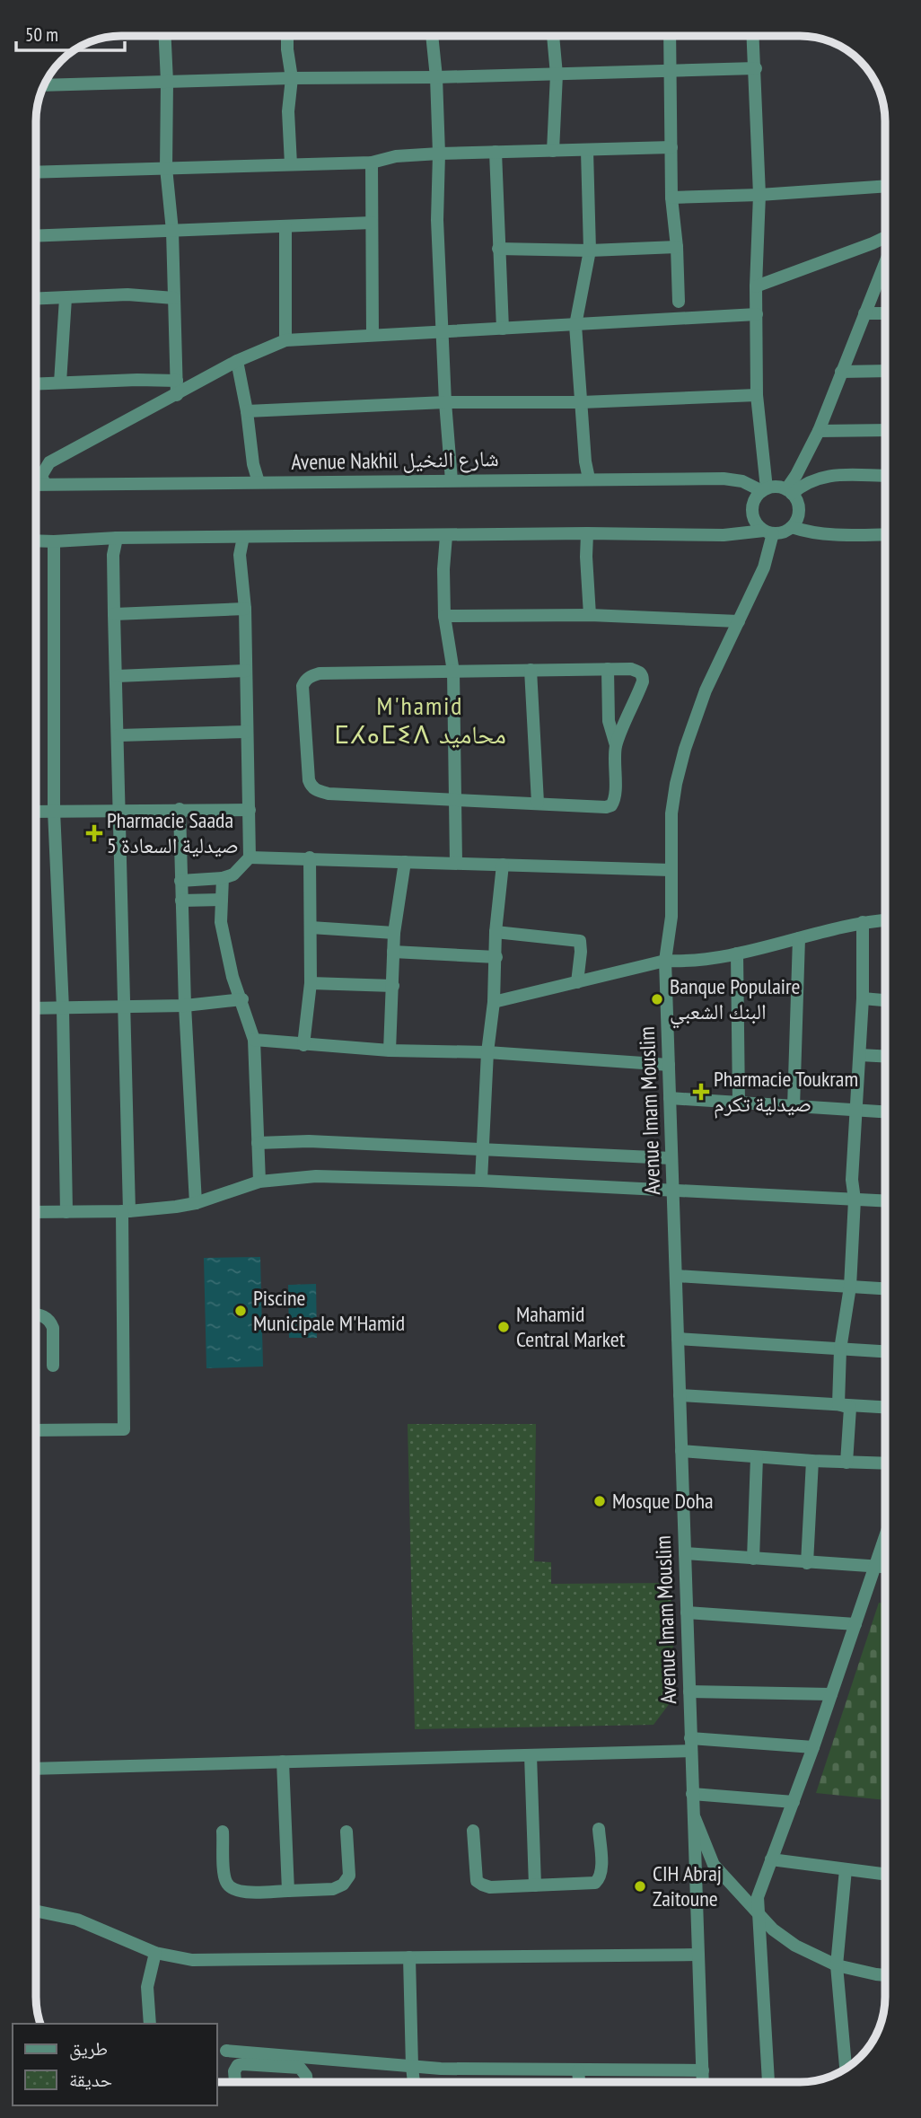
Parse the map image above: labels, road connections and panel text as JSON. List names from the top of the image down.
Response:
{
  "streets": {
    "street": ["Avenue Nakhil شارع النخيل", "Avenue Imam Mouslim"]
  },
  "crossings": [
    ["Avenue Nakhil شارع النخيل", "Avenue Imam Mouslim"]
  ],
  "districts": ["M'hamid ⵎⵃⴰⵎⵉⴷ محاميد"],
  "places": {
    "health": ["Pharmacie Saada 5 صيدلية السعادة", "Pharmacie Toukram صيدلية تكرم"],
    "other": [
      "Banque Populaire البنك الشعبي",
      "Piscine Municipale M'Hamid",
      "Mahamid Central Market",
      "Mosque Doha",
      "CIH Abraj Zaitoune"
    ]
  },
  "legend": ["طريق", "حديقة"],
  "scale_bar": "50 m"
}
